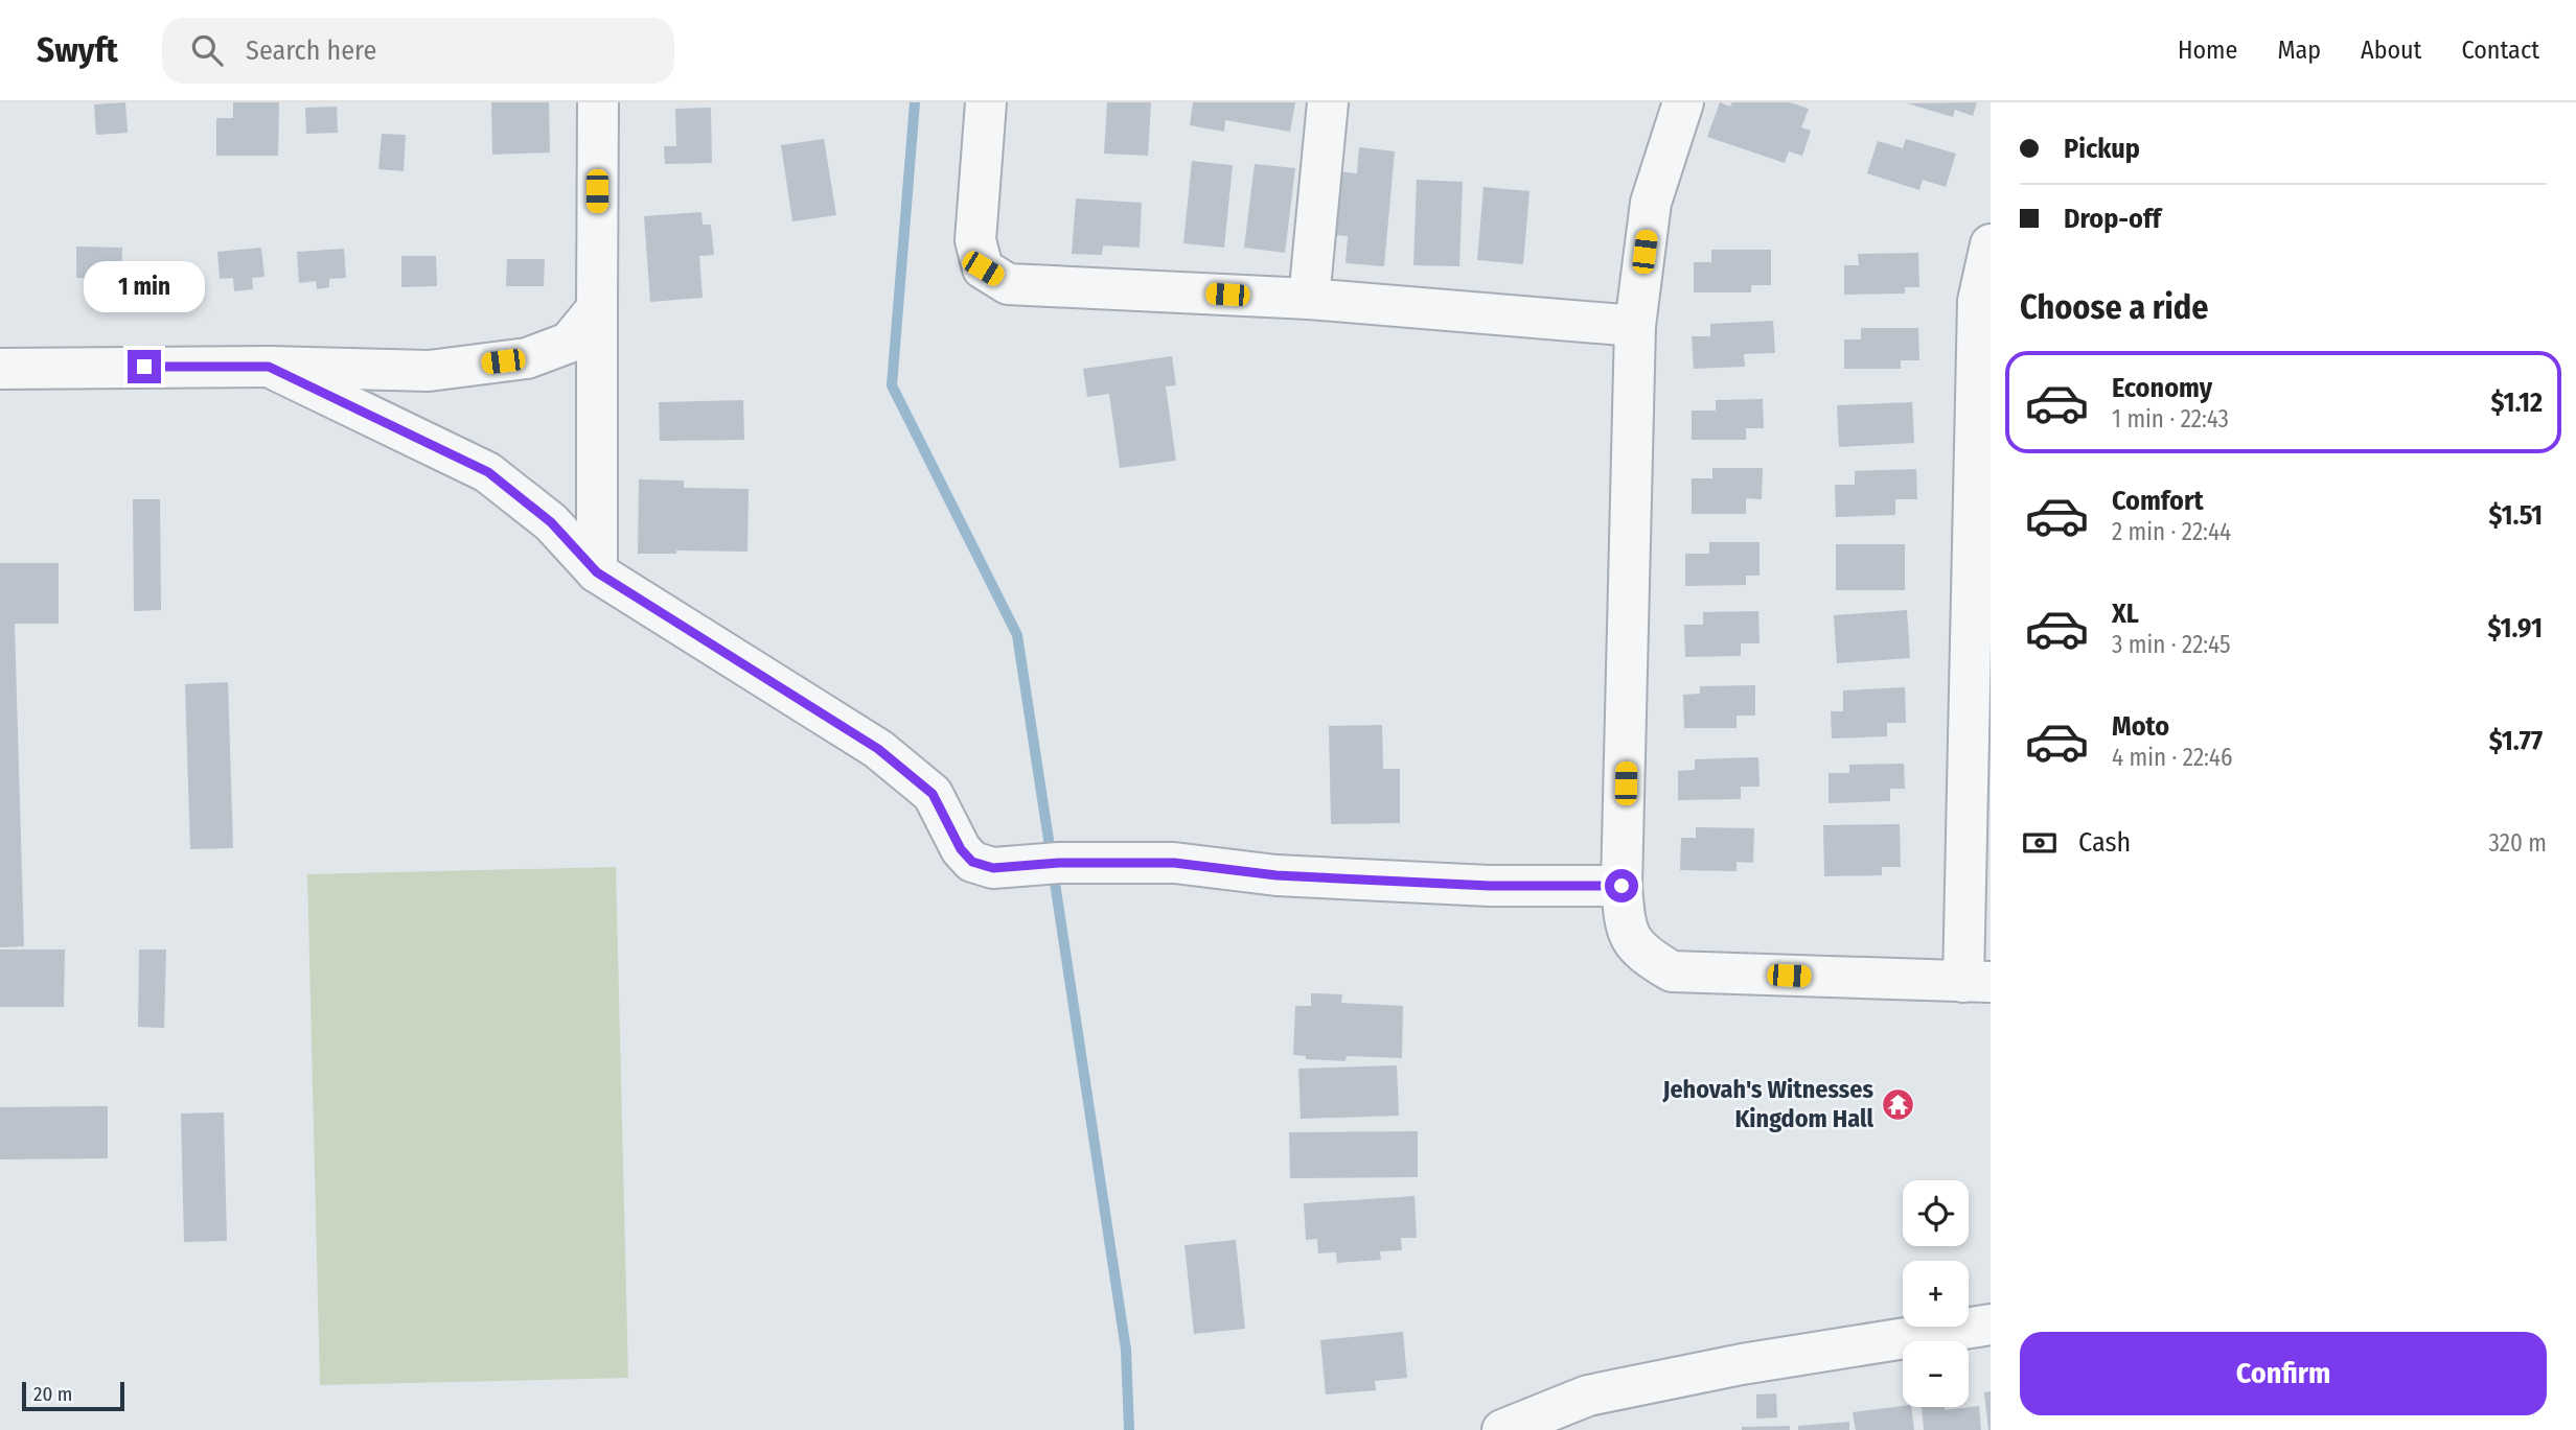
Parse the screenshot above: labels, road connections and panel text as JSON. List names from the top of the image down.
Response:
{
  "places": {
    "temple": ["Jehovah's Witnesses Kingdom Hall"]
  },
  "scale_bar": "20 m",
  "page": {
    "header": "Swyft",
    "search": "Search here",
    "nav": [
      "Home",
      "Map",
      "About",
      "Contact"
    ],
    "banner": ["Pickup", "Drop-off"],
    "bubble": "1 min",
    "heading": "Choose a ride",
    "list": [
      {
        "name": "Economy",
        "note": "1 min · 22:43",
        "value": "$1.12"
      },
      {
        "name": "Comfort",
        "note": "2 min · 22:44",
        "value": "$1.51"
      },
      {
        "name": "XL",
        "note": "3 min · 22:45",
        "value": "$1.91"
      },
      {
        "name": "Moto",
        "note": "4 min · 22:46",
        "value": "$1.77"
      }
    ],
    "pay": ["Cash", "320 m"],
    "map_buttons": ["+", "−"],
    "buttons": "Confirm",
    "scale": "20 m"
  }
}
